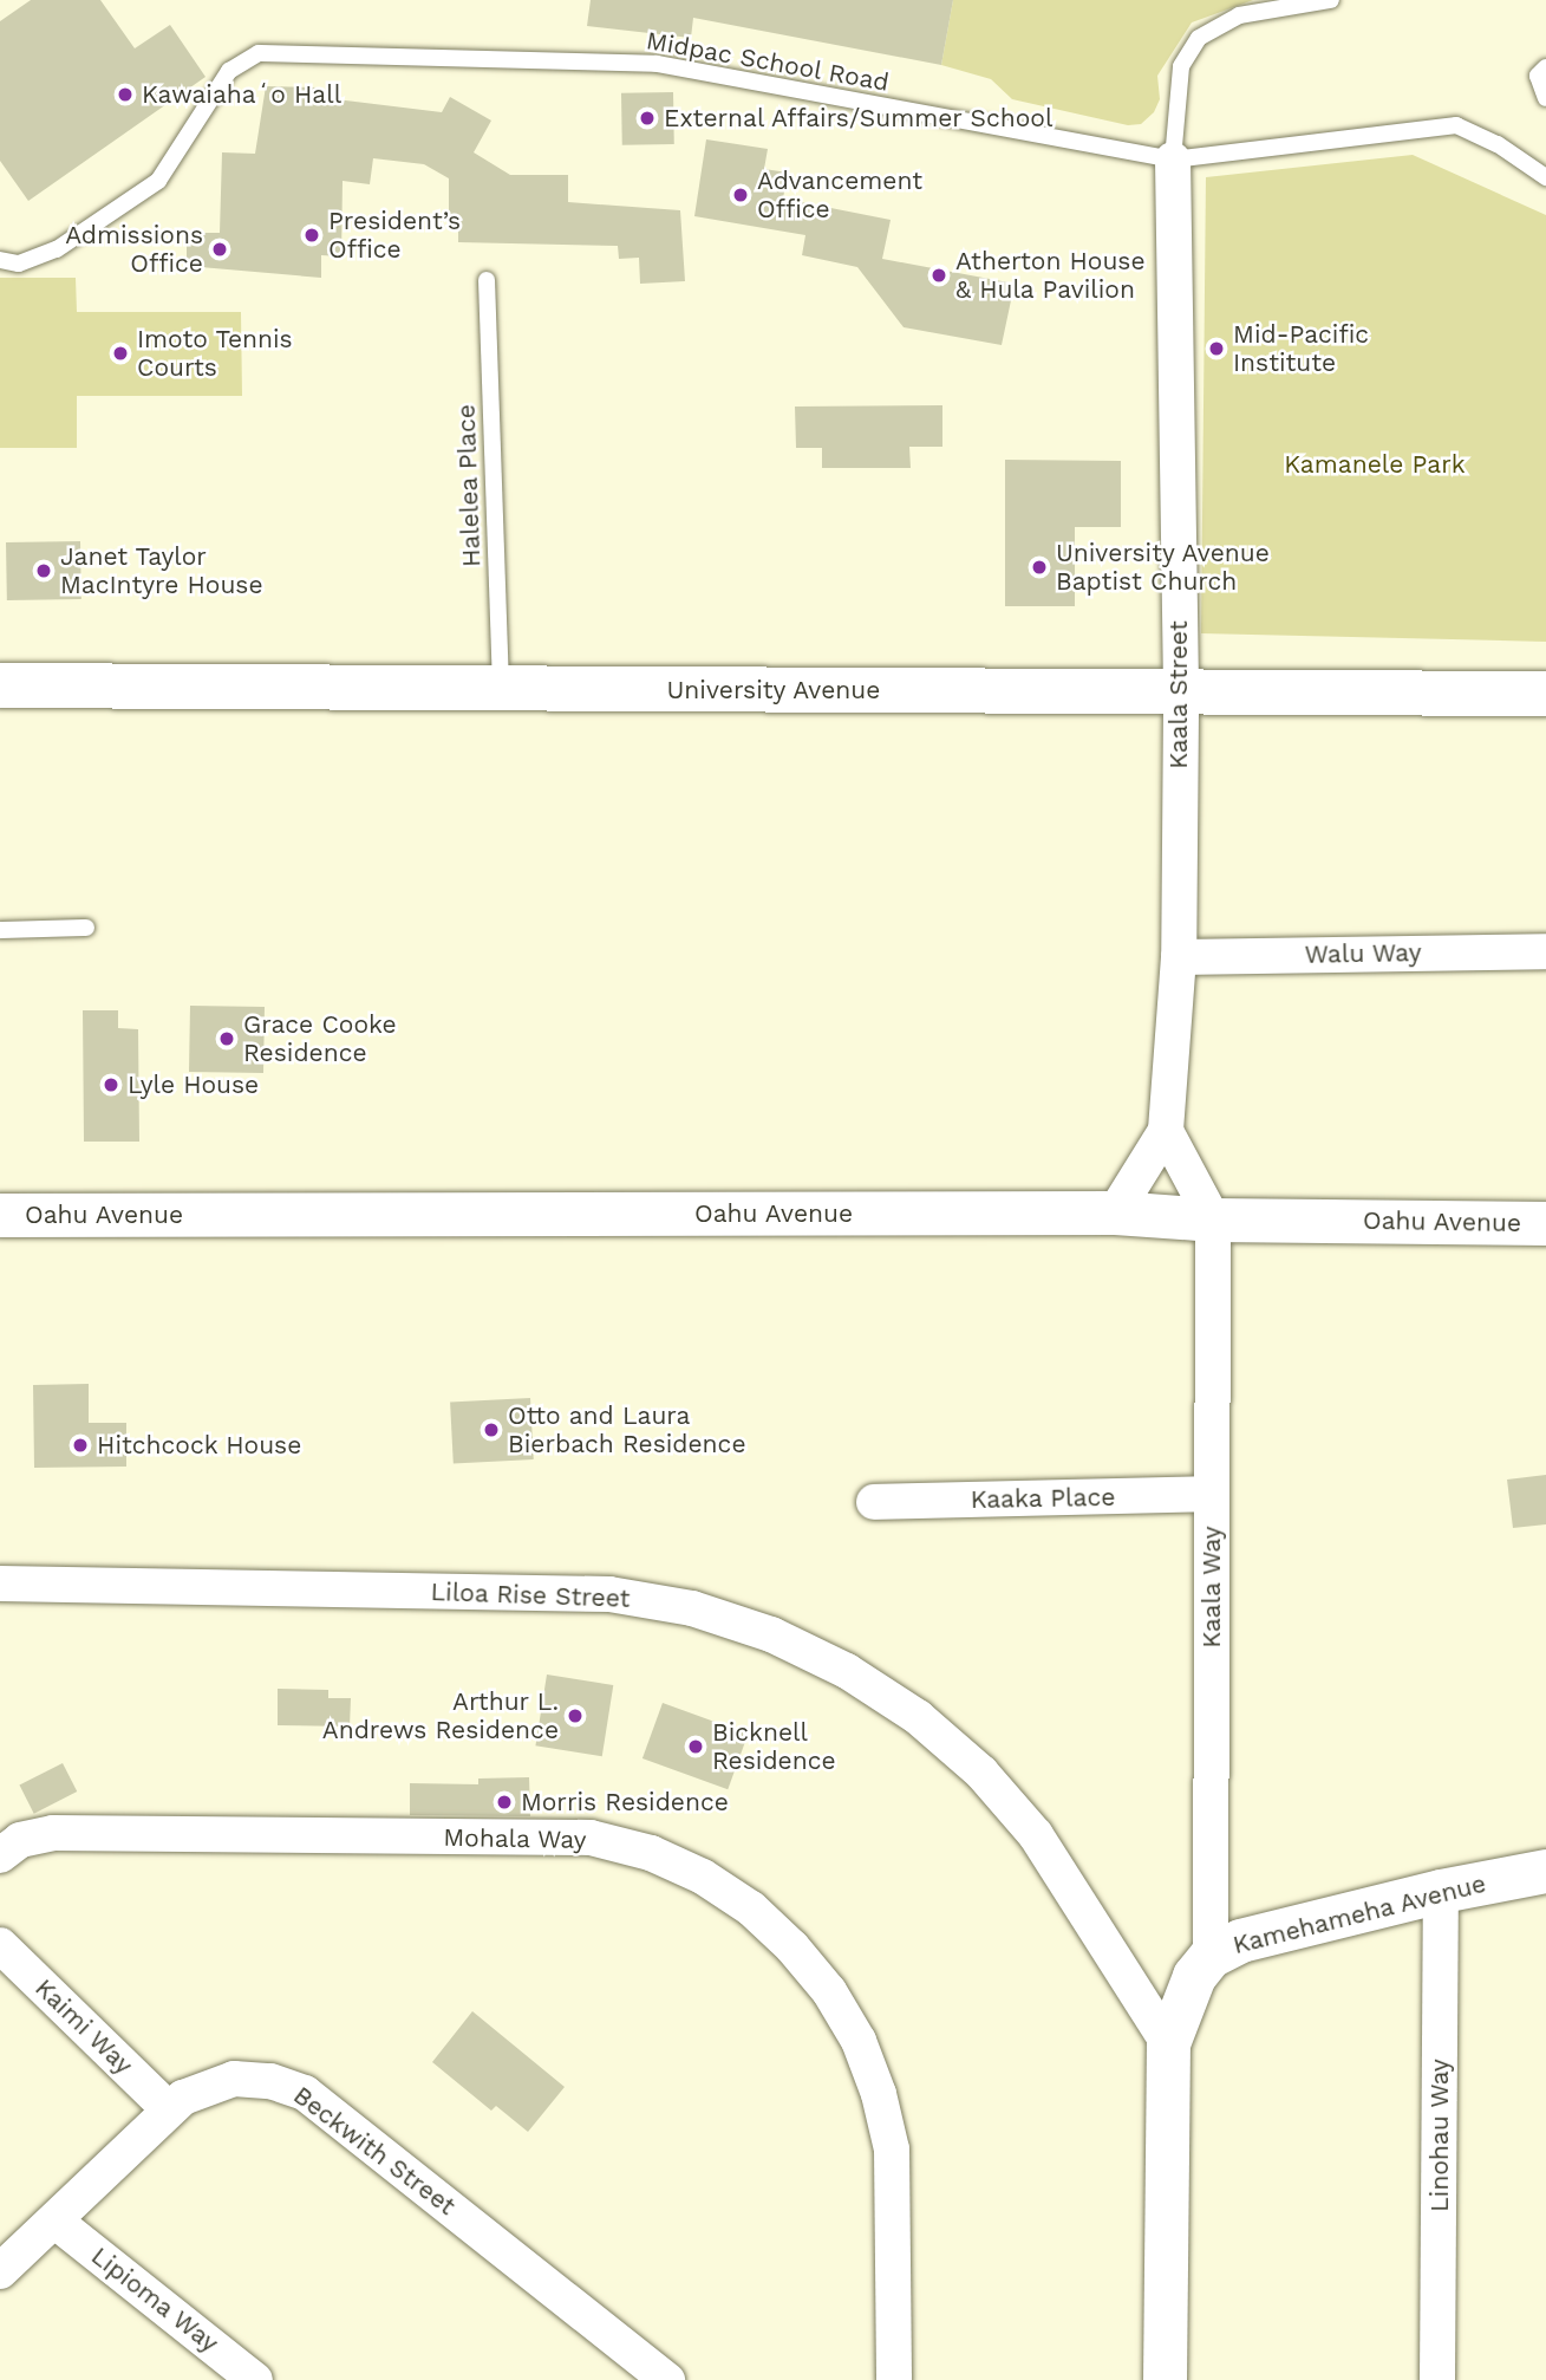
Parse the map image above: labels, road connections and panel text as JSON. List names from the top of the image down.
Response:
{
  "streets": {
    "main road": ["University Avenue"],
    "street": [
      "Kaala Street",
      "Walu Way",
      "Oahu Avenue",
      "Kaaka Place",
      "Kaala Way",
      "Liloa Rise Street",
      "Mohala Way",
      "Kamehameha Avenue",
      "Kaimi Way",
      "Linohau Way",
      "Beckwith Street",
      "Lipioma Way"
    ],
    "lane": ["Midpac School Road", "Halelea Place"]
  },
  "crossings": [
    ["Midpac School Road", "Kaala Street"],
    ["Halelea Place", "University Avenue"],
    ["University Avenue", "Kaala Street"],
    ["Kaala Street", "Walu Way"],
    ["Kaala Street", "Oahu Avenue"],
    ["Oahu Avenue", "Kaala Way"],
    ["Kaaka Place", "Kaala Way"],
    ["Kaala Way", "Kamehameha Avenue"],
    ["Liloa Rise Street", "Kamehameha Avenue"],
    ["Kamehameha Avenue", "Linohau Way"],
    ["Kaimi Way", "Beckwith Street"],
    ["Beckwith Street", "Lipioma Way"]
  ],
  "parks": ["Kamanele Park"],
  "places": [
    "Kawaiahaʻo Hall",
    "External Affairs/Summer School",
    "Advancement Office",
    "President’s Office",
    "Admissions Office",
    "Atherton House & Hula Pavilion",
    "Mid-Pacific Institute",
    "Imoto Tennis Courts",
    "University Avenue Baptist Church",
    "Janet Taylor MacIntyre House",
    "Grace Cooke Residence",
    "Lyle House",
    "Otto and Laura Bierbach Residence",
    "Hitchcock House",
    "Arthur L. Andrews Residence",
    "Bicknell Residence",
    "Morris Residence"
  ]
}
